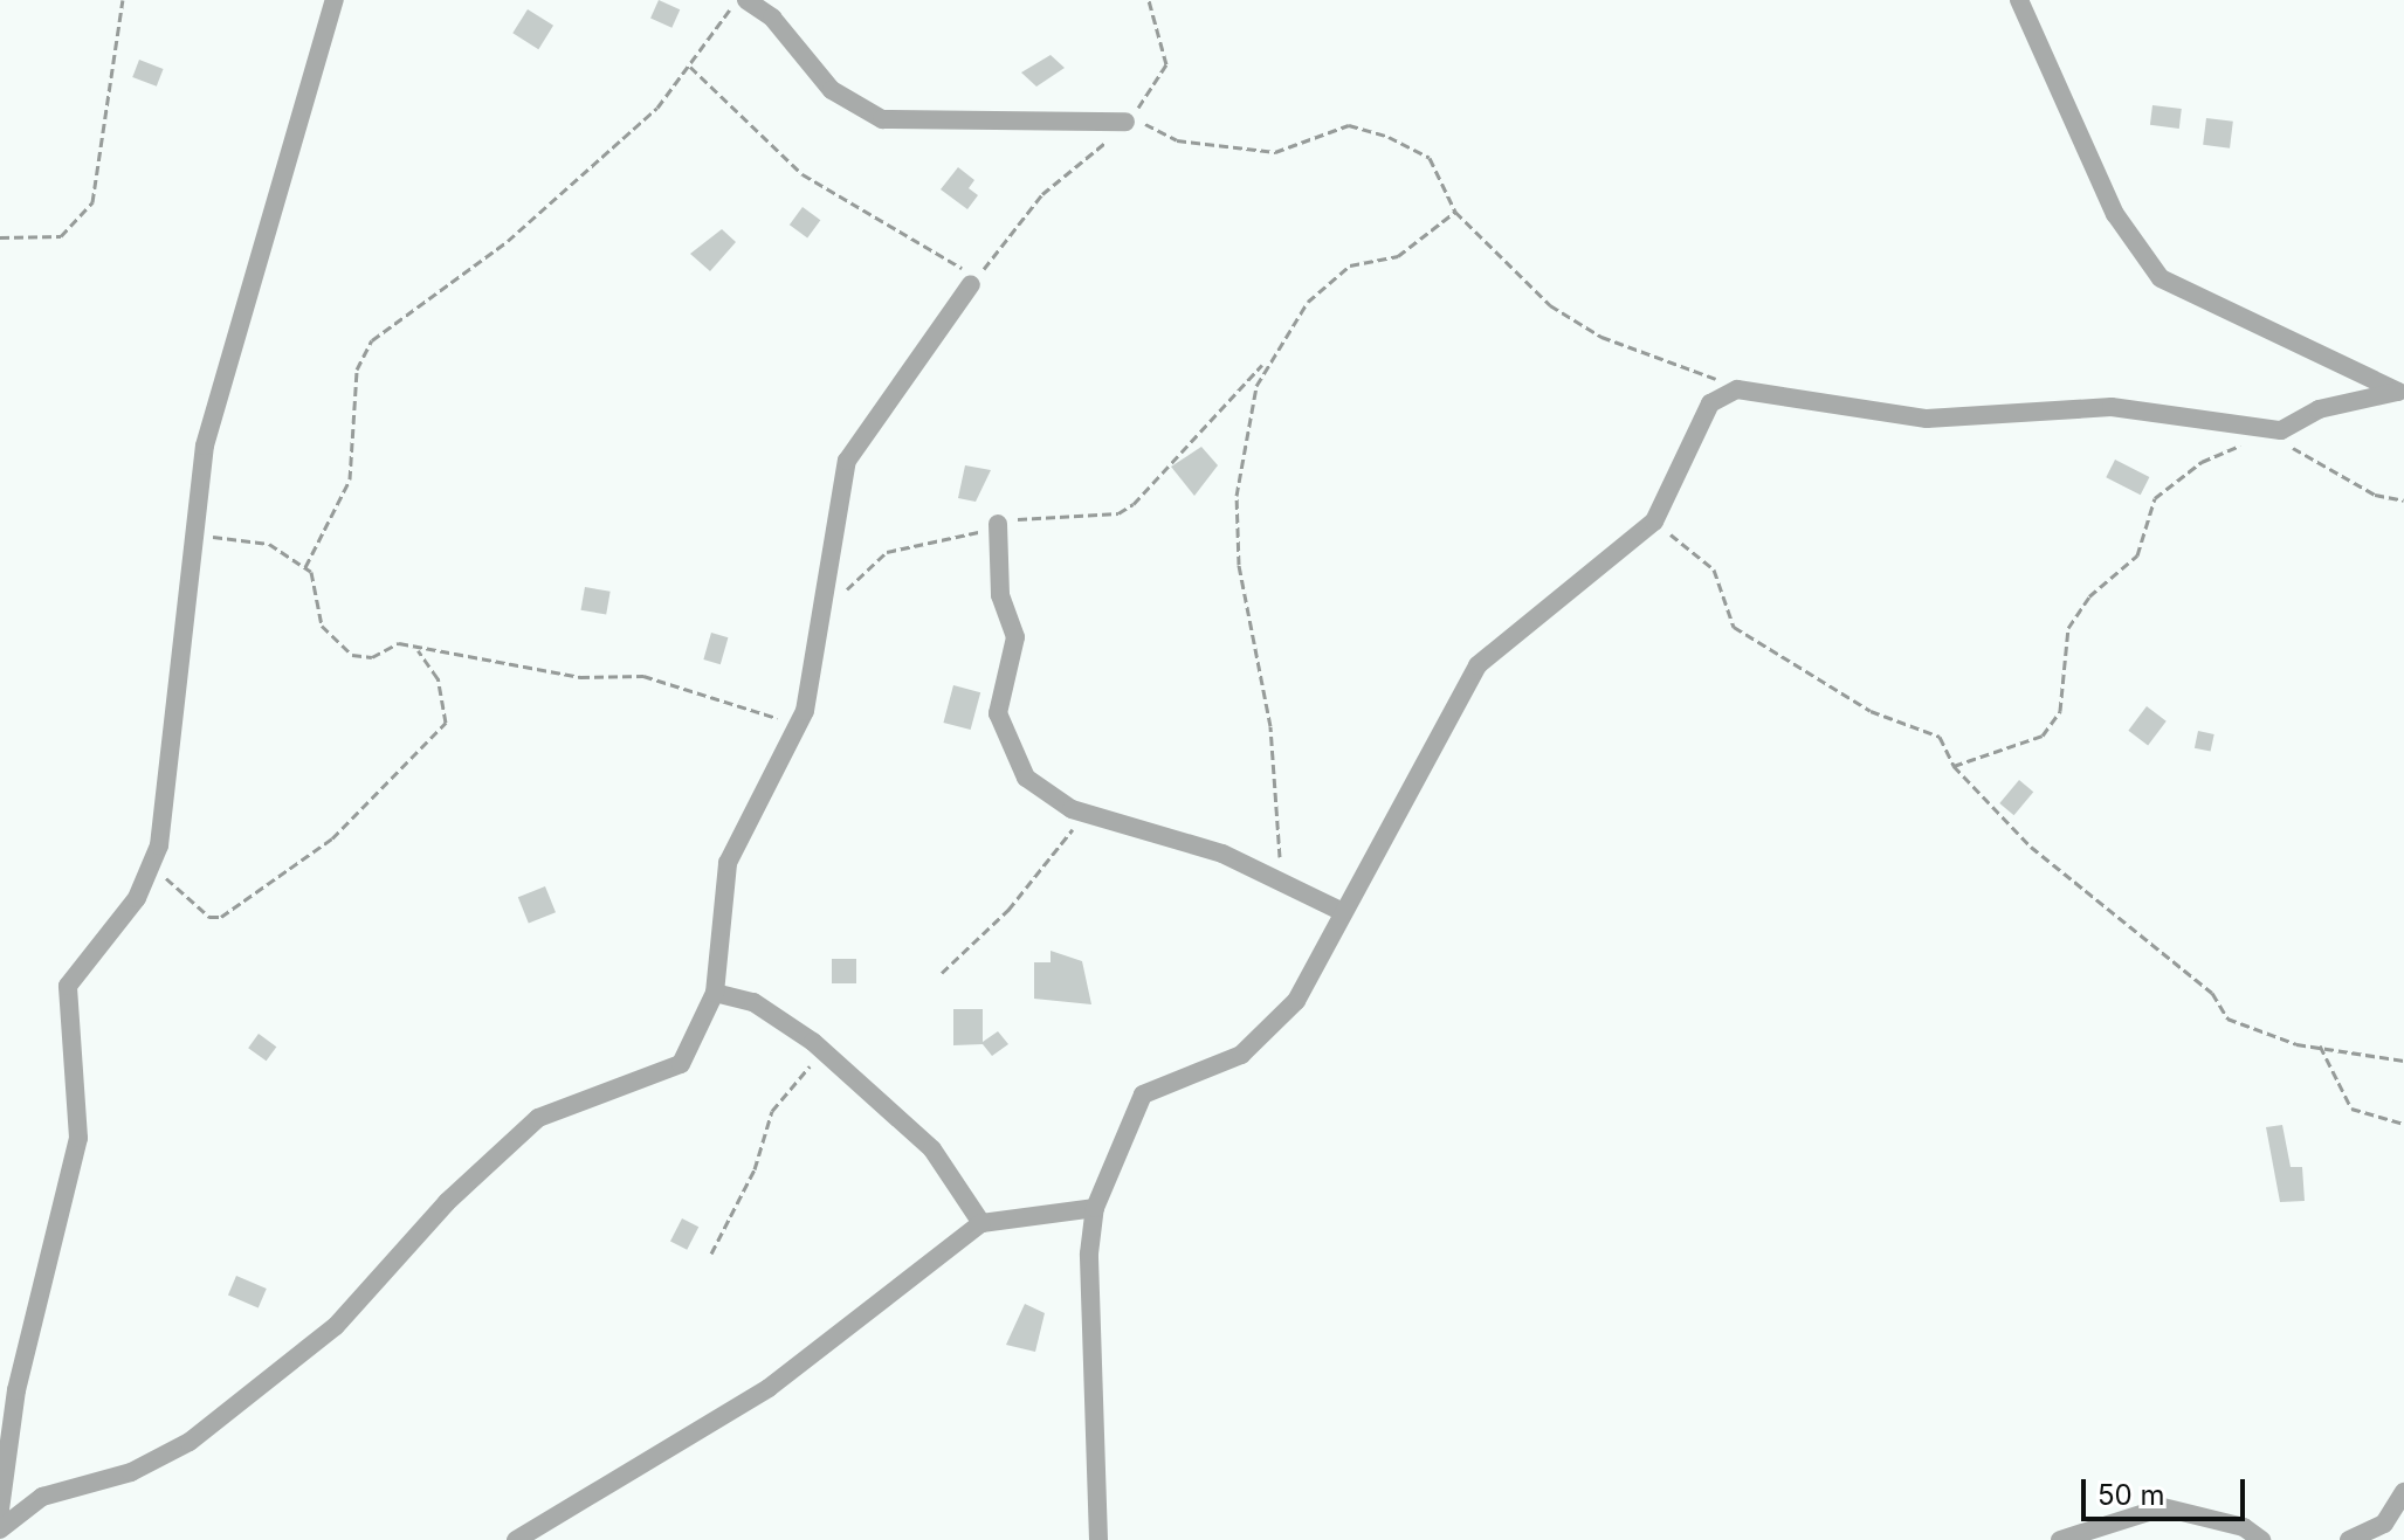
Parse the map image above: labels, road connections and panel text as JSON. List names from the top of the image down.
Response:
{
  "scale_bar": "50 m"
}
